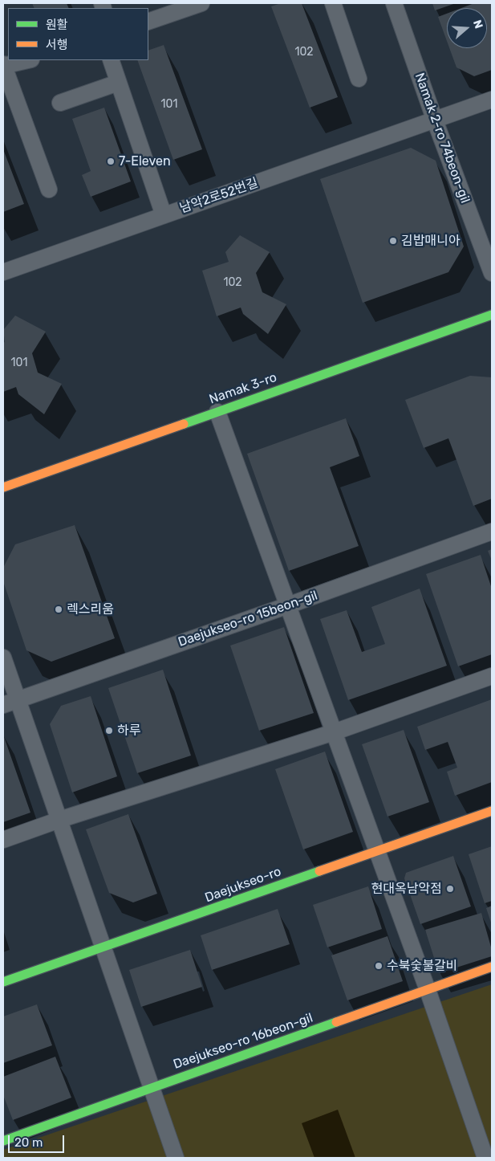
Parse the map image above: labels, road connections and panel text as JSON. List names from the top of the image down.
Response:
{
  "streets": {
    "street": [
      "Namak 2-ro 74beon-gil",
      "남악2로52번길",
      "Namak 3-ro",
      "Daejukseo-ro 15beon-gil",
      "Daejukseo-ro",
      "Daejukseo-ro 16beon-gil"
    ]
  },
  "crossings": [
    ["Namak 2-ro 74beon-gil", "남악2로52번길"]
  ],
  "places": [
    "7-Eleven",
    "김밥매니아",
    "렉스리움",
    "하루",
    "현대옥남악점",
    "수북숯불갈비"
  ],
  "house_numbers": [
    "102",
    "101",
    "102",
    "101"
  ],
  "legend": ["원활", "서행"],
  "scale_bar": "20 m",
  "north": "right"
}
